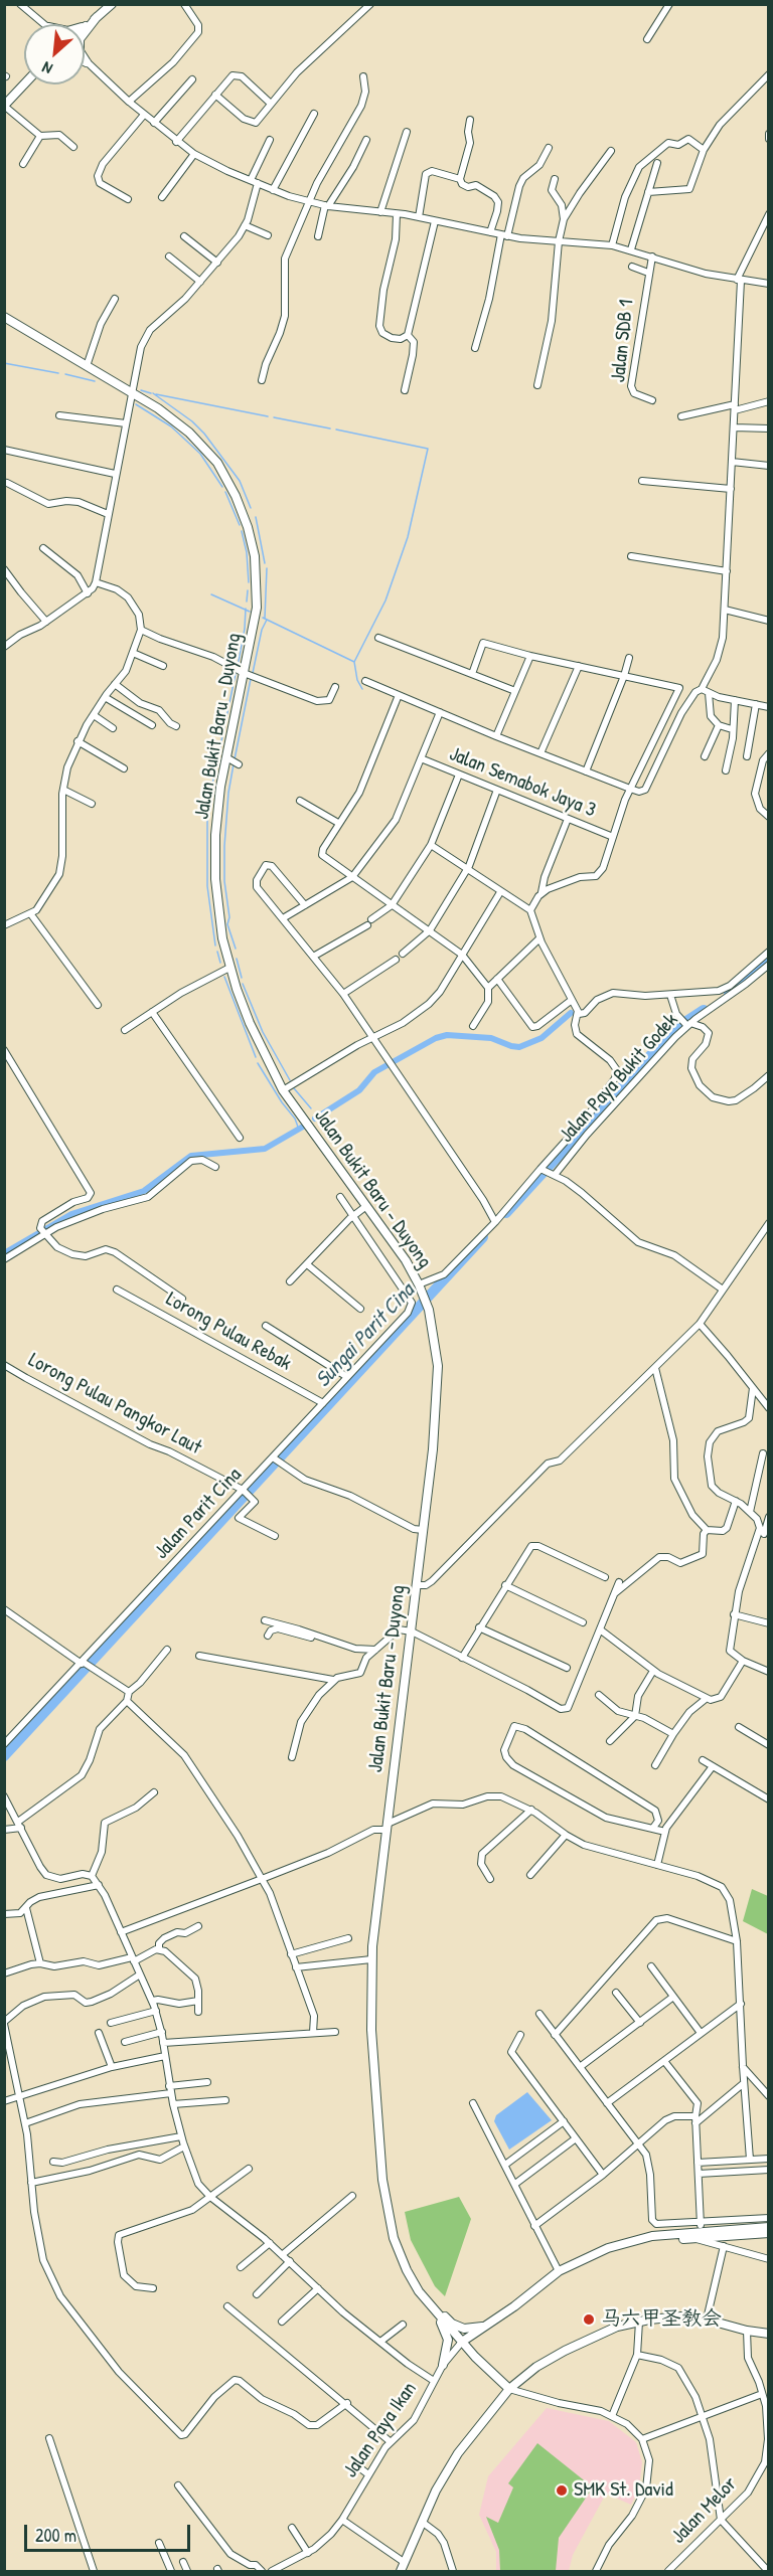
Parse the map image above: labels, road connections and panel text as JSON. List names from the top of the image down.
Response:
{
  "streets": {
    "main road": ["Jalan Bukit Baru - Duyong", "Jalan Paya Ikan"],
    "street": [
      "Jalan SDB 1",
      "Jalan Semabok Jaya 3",
      "Jalan Paya Bukit Godek",
      "Lorong Pulau Rebak",
      "Lorong Pulau Pangkor Laut",
      "Jalan Parit Cina",
      "Jalan Melor"
    ]
  },
  "crossings": [
    ["Jalan Bukit Baru - Duyong", "Jalan Paya Ikan"],
    ["Lorong Pulau Rebak", "Jalan Parit Cina"],
    ["Lorong Pulau Pangkor Laut", "Jalan Parit Cina"]
  ],
  "water": ["Sungai Parit Cina"],
  "places": ["马六甲圣教会", "SMK St. David"],
  "scale_bar": "200 m",
  "north": "bottom left"
}
